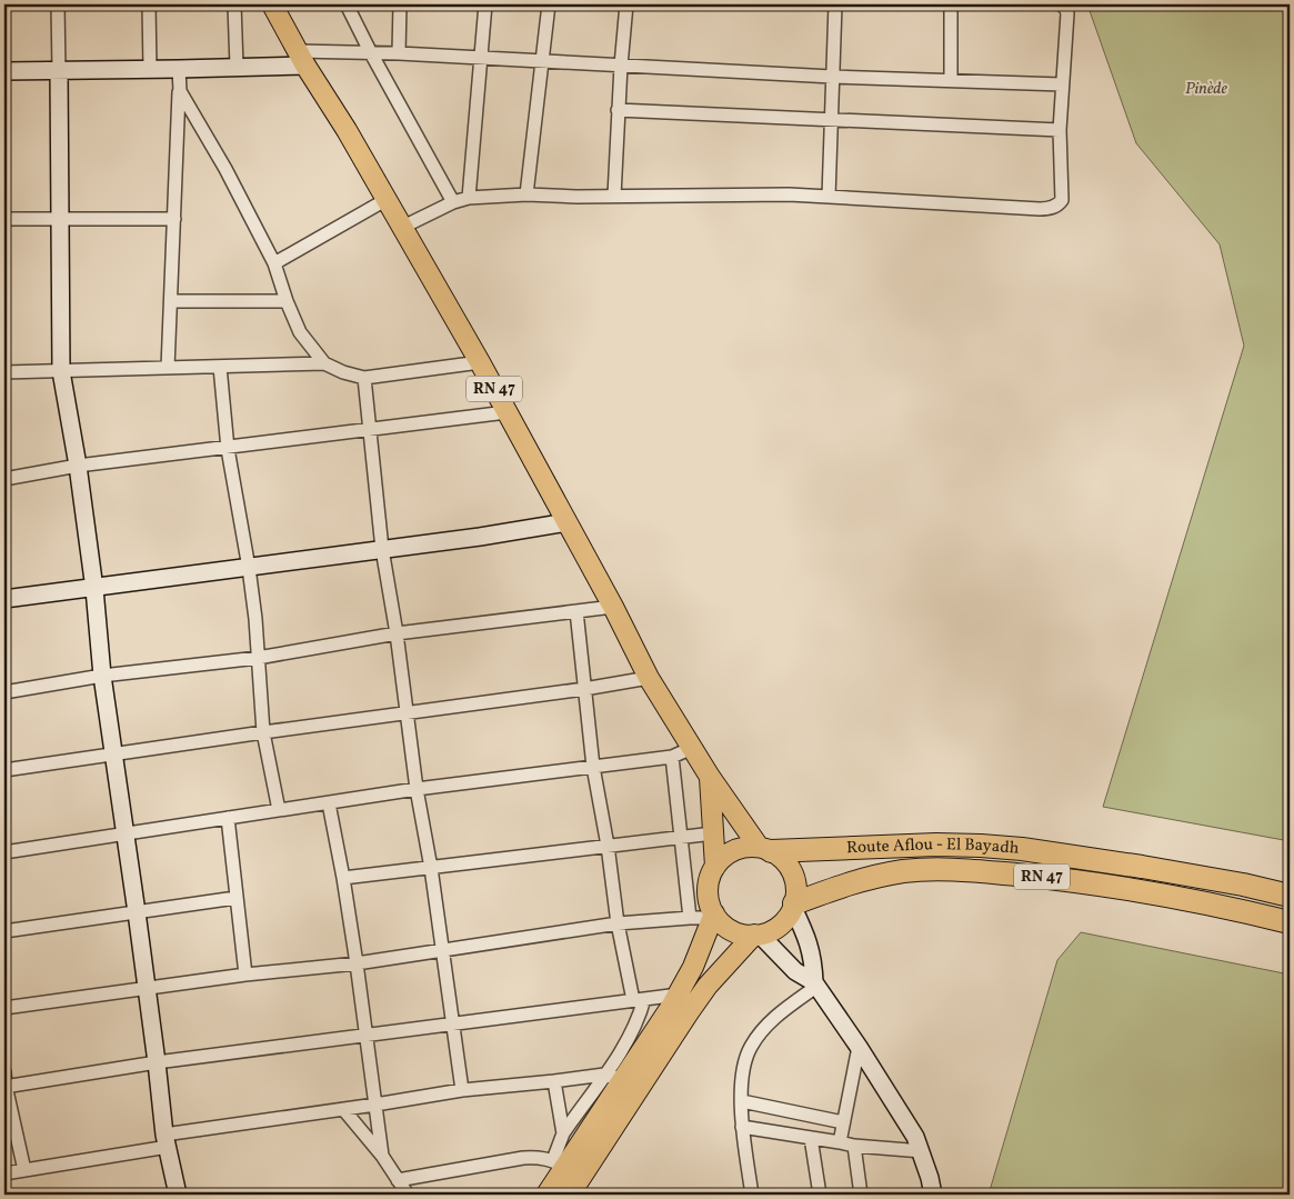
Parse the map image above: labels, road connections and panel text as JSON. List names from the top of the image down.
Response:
{
  "streets": {
    "highway": ["RN 47", "Route Aflou - El Bayadh"]
  },
  "crossings": [
    ["RN 47", "Route Aflou - El Bayadh"]
  ],
  "parks": ["Pinède"]
}
